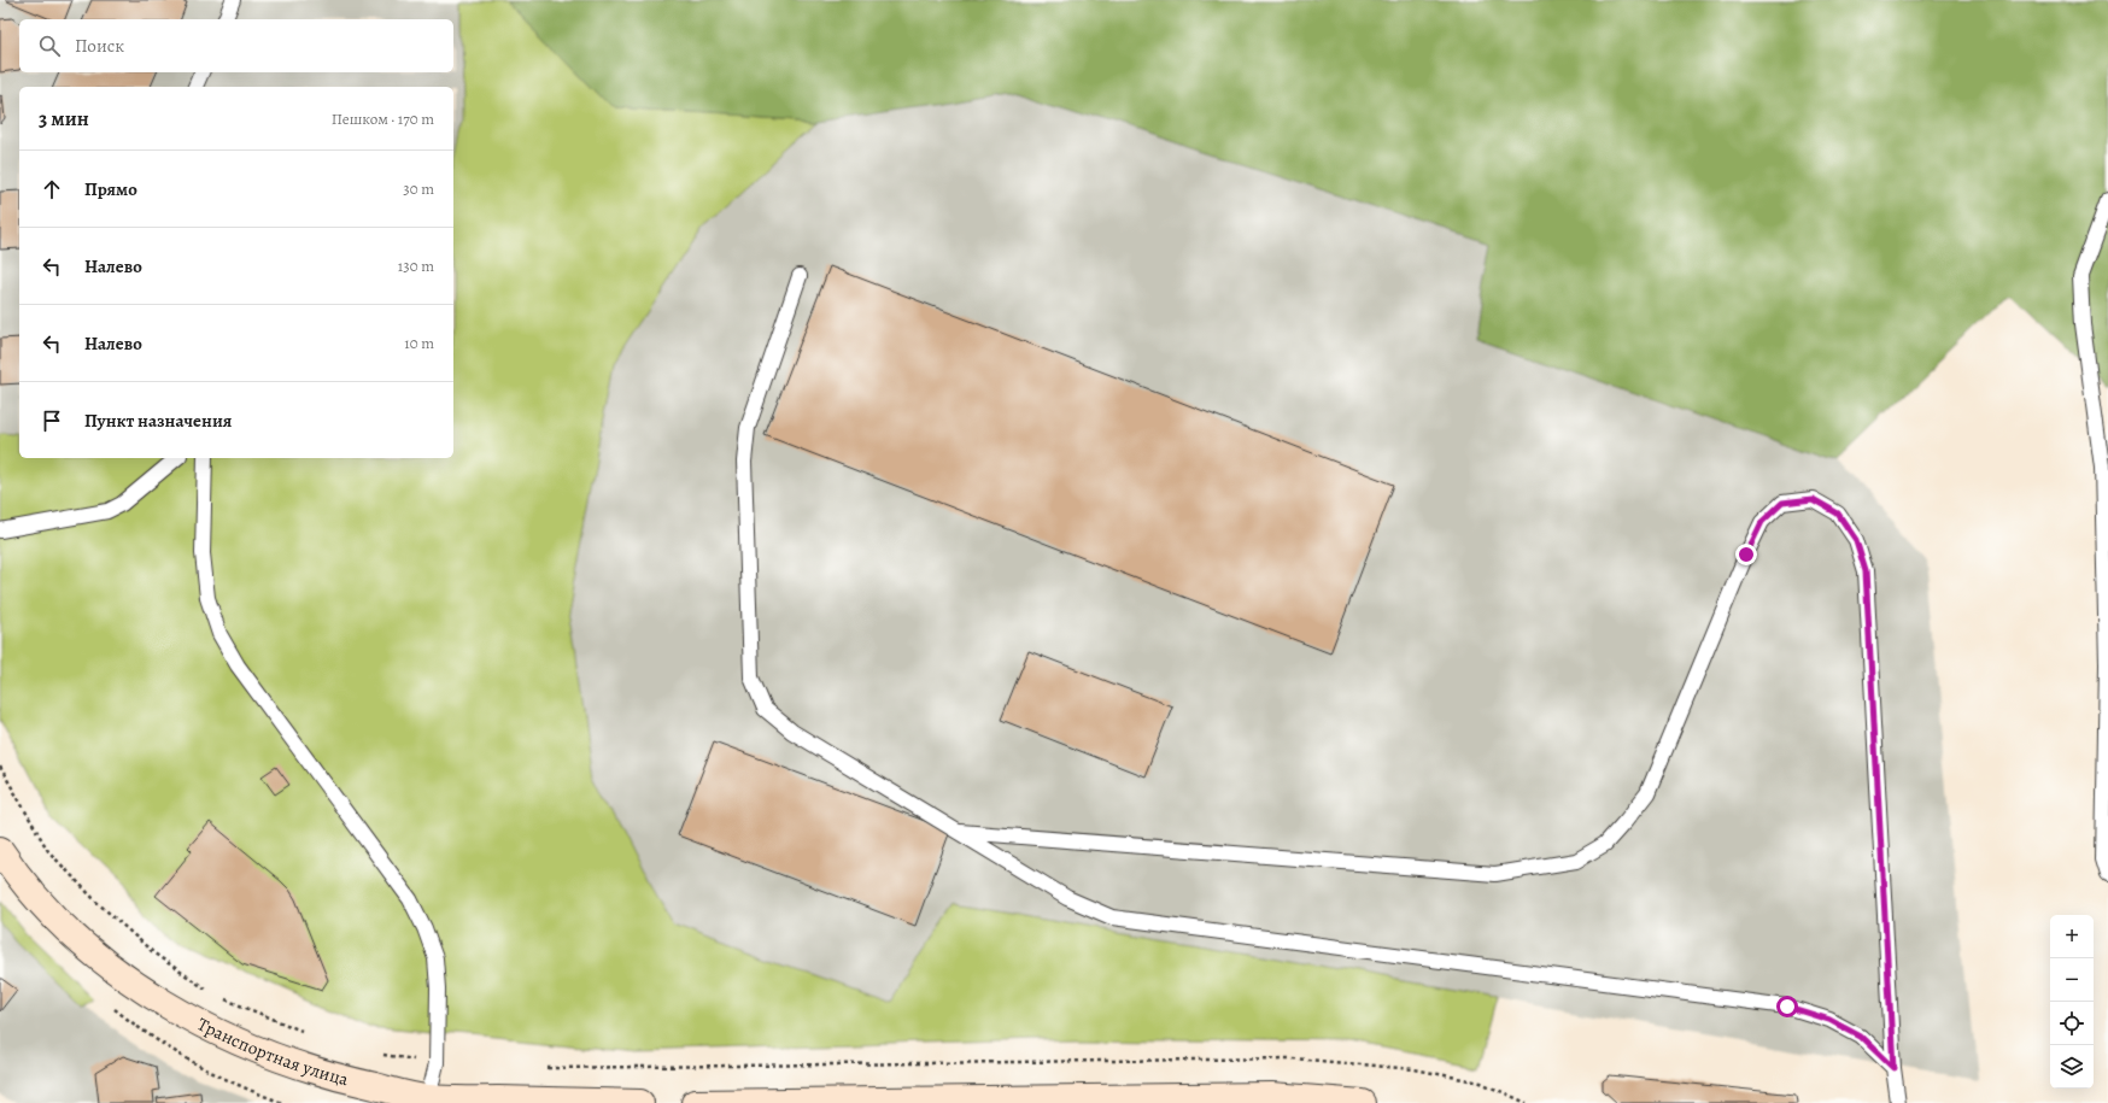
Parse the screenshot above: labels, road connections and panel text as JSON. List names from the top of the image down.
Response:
{
  "streets": {
    "main road": ["Транспортная улица"]
  },
  "page": {
    "search": "Поиск",
    "heading": ["3 мин", "Пешком · 170 m"],
    "list": [
      ["Прямо", "30 m"],
      ["Налево", "130 m"],
      ["Налево", "10 m"],
      "Пункт назначения"
    ],
    "map_buttons": ["+", "−"]
  }
}
